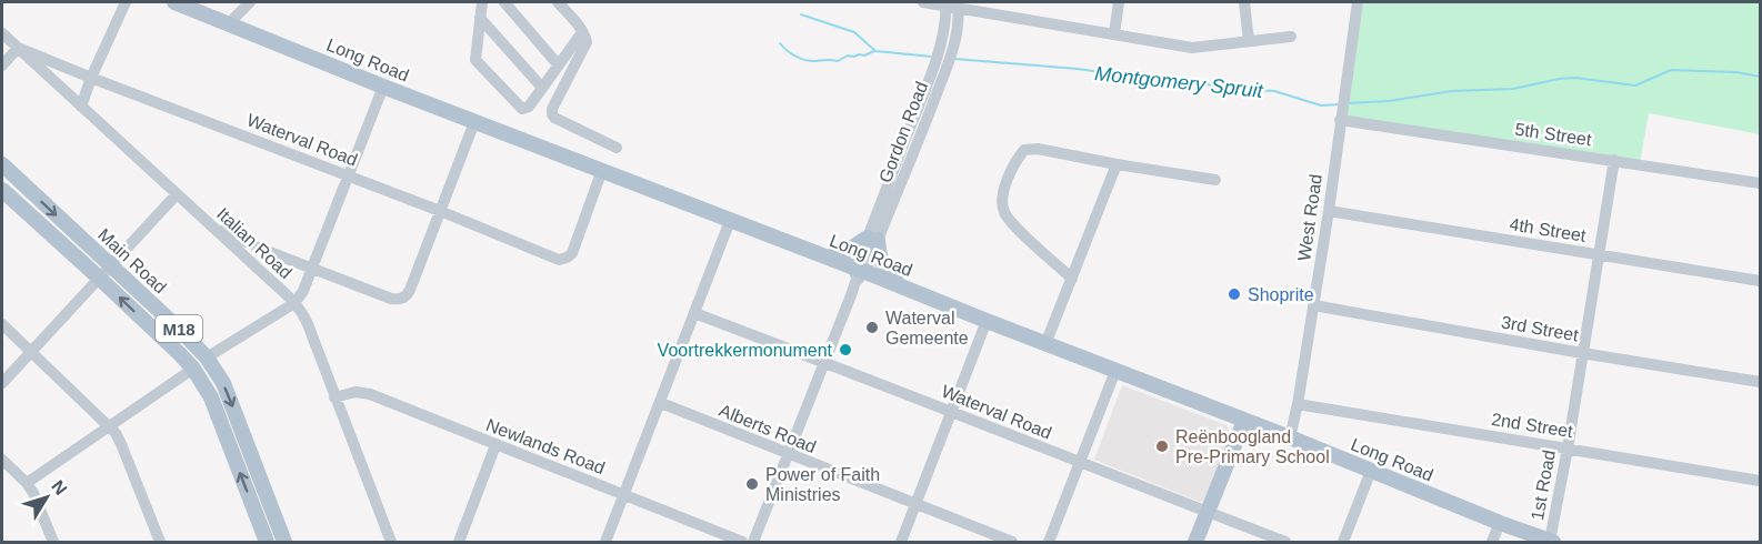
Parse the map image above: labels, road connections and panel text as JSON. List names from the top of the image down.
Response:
{
  "streets": {
    "main road": ["Long Road", "Main Road", "M18"],
    "street": [
      "Gordon Road",
      "5th Street",
      "Waterval Road",
      "West Road",
      "4th Street",
      "Italian Road",
      "3rd Street",
      "2nd Street",
      "Alberts Road",
      "Newlands Road",
      "1st Road"
    ]
  },
  "crossings": [
    ["Long Road", "Gordon Road"],
    ["Long Road", "Waterval Road"],
    ["Long Road", "West Road"],
    ["Long Road", "1st Road"],
    ["Gordon Road", "Waterval Road"],
    ["Gordon Road", "Alberts Road"],
    ["5th Street", "West Road"],
    ["5th Street", "1st Road"],
    ["Waterval Road", "Italian Road"],
    ["West Road", "4th Street"],
    ["West Road", "3rd Street"],
    ["West Road", "2nd Street"],
    ["4th Street", "1st Road"],
    ["Italian Road", "Newlands Road"],
    ["3rd Street", "1st Road"],
    ["2nd Street", "1st Road"]
  ],
  "water": ["Montgomery Spruit"],
  "places": [
    "Shoprite",
    "Waterval Gemeente",
    "Voortrekkermonument",
    "Reënboogland Pre-Primary School",
    "Power of Faith Ministries"
  ],
  "north": "top right"
}
